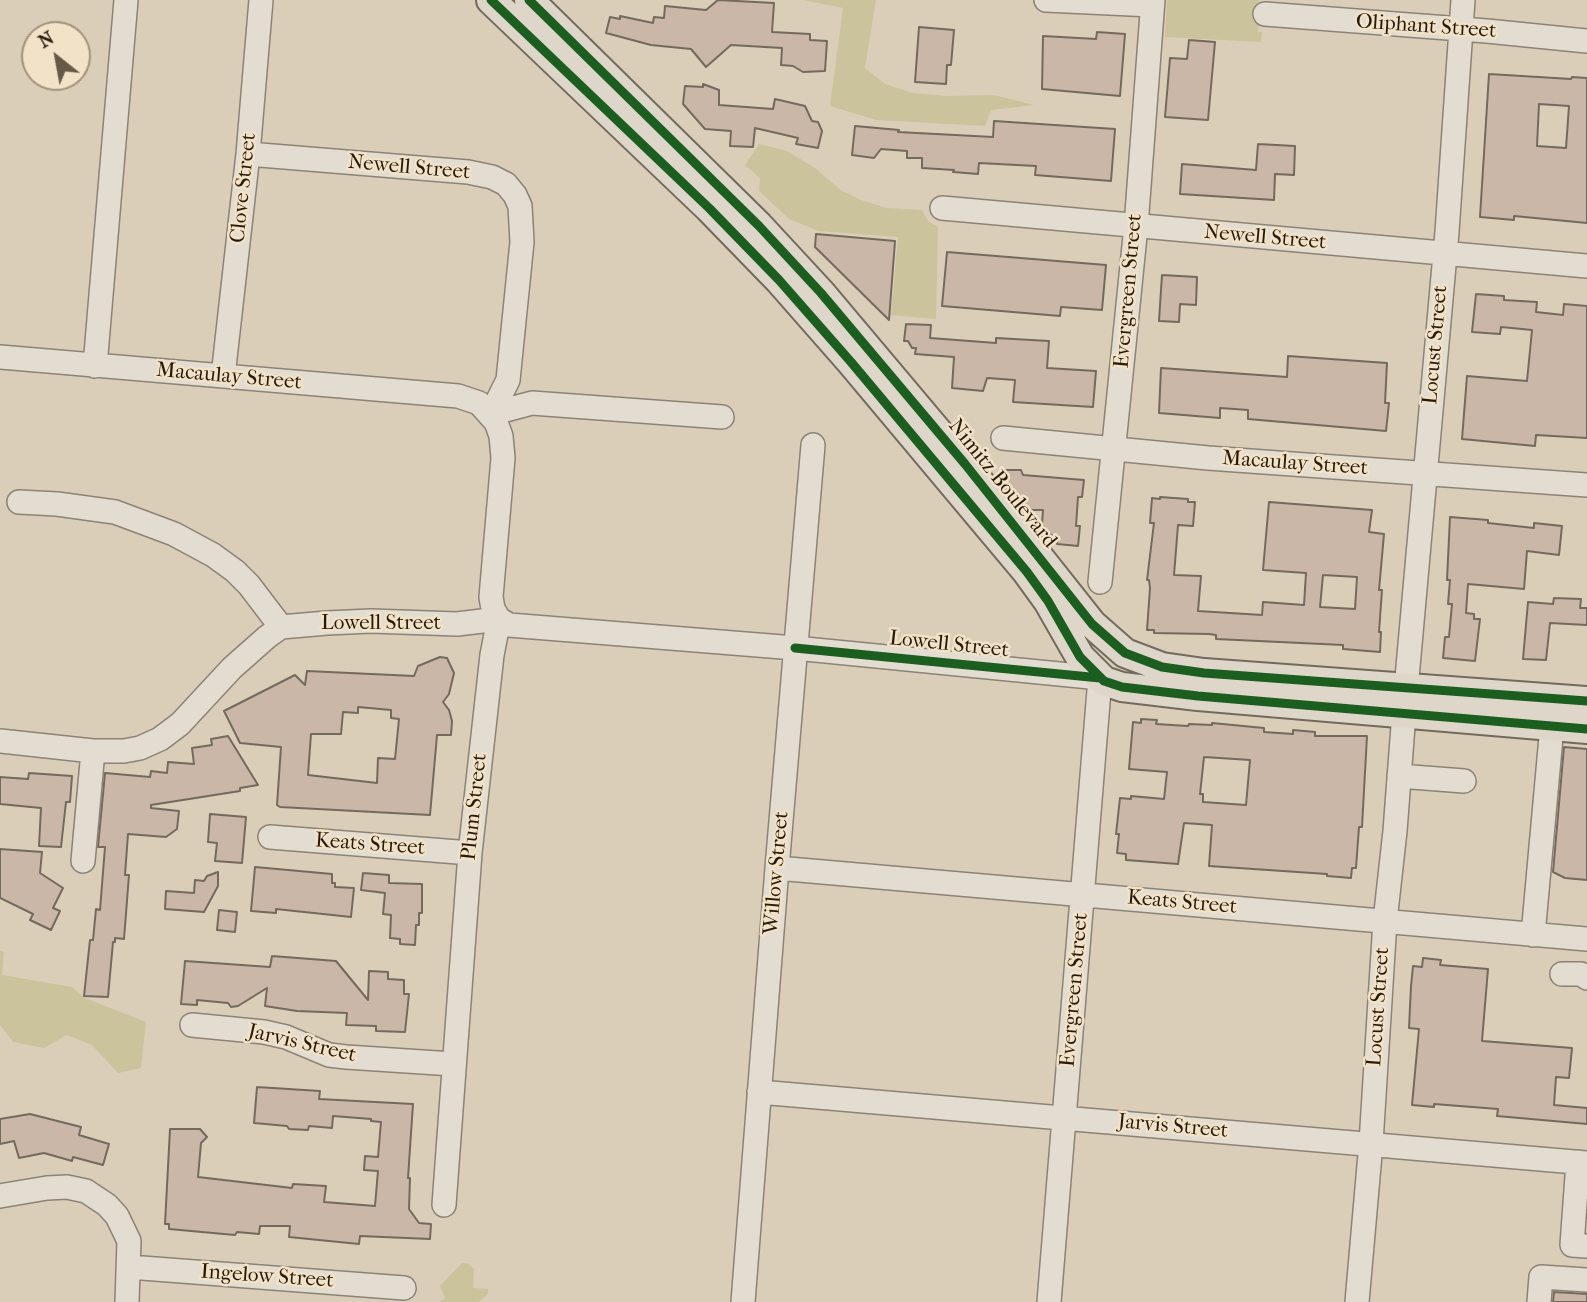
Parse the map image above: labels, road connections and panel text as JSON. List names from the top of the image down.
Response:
{
  "streets": {
    "main road": ["Nimitz Boulevard"],
    "street": [
      "Oliphant Street",
      "Newell Street",
      "Clove Street",
      "Evergreen Street",
      "Locust Street",
      "Macaulay Street",
      "Lowell Street",
      "Plum Street",
      "Keats Street",
      "Willow Street",
      "Jarvis Street",
      "Ingelow Street"
    ]
  },
  "crossings": [
    ["Oliphant Street", "Locust Street"],
    ["Newell Street", "Clove Street"],
    ["Newell Street", "Evergreen Street"],
    ["Newell Street", "Locust Street"],
    ["Newell Street", "Macaulay Street"],
    ["Newell Street", "Plum Street"],
    ["Clove Street", "Macaulay Street"],
    ["Evergreen Street", "Macaulay Street"],
    ["Evergreen Street", "Nimitz Boulevard"],
    ["Evergreen Street", "Lowell Street"],
    ["Evergreen Street", "Keats Street"],
    ["Evergreen Street", "Jarvis Street"],
    ["Locust Street", "Macaulay Street"],
    ["Locust Street", "Nimitz Boulevard"],
    ["Locust Street", "Keats Street"],
    ["Locust Street", "Jarvis Street"],
    ["Macaulay Street", "Plum Street"],
    ["Nimitz Boulevard", "Lowell Street"],
    ["Lowell Street", "Plum Street"],
    ["Lowell Street", "Willow Street"],
    ["Plum Street", "Keats Street"],
    ["Plum Street", "Jarvis Street"],
    ["Keats Street", "Willow Street"],
    ["Willow Street", "Jarvis Street"]
  ],
  "north": "top left"
}
